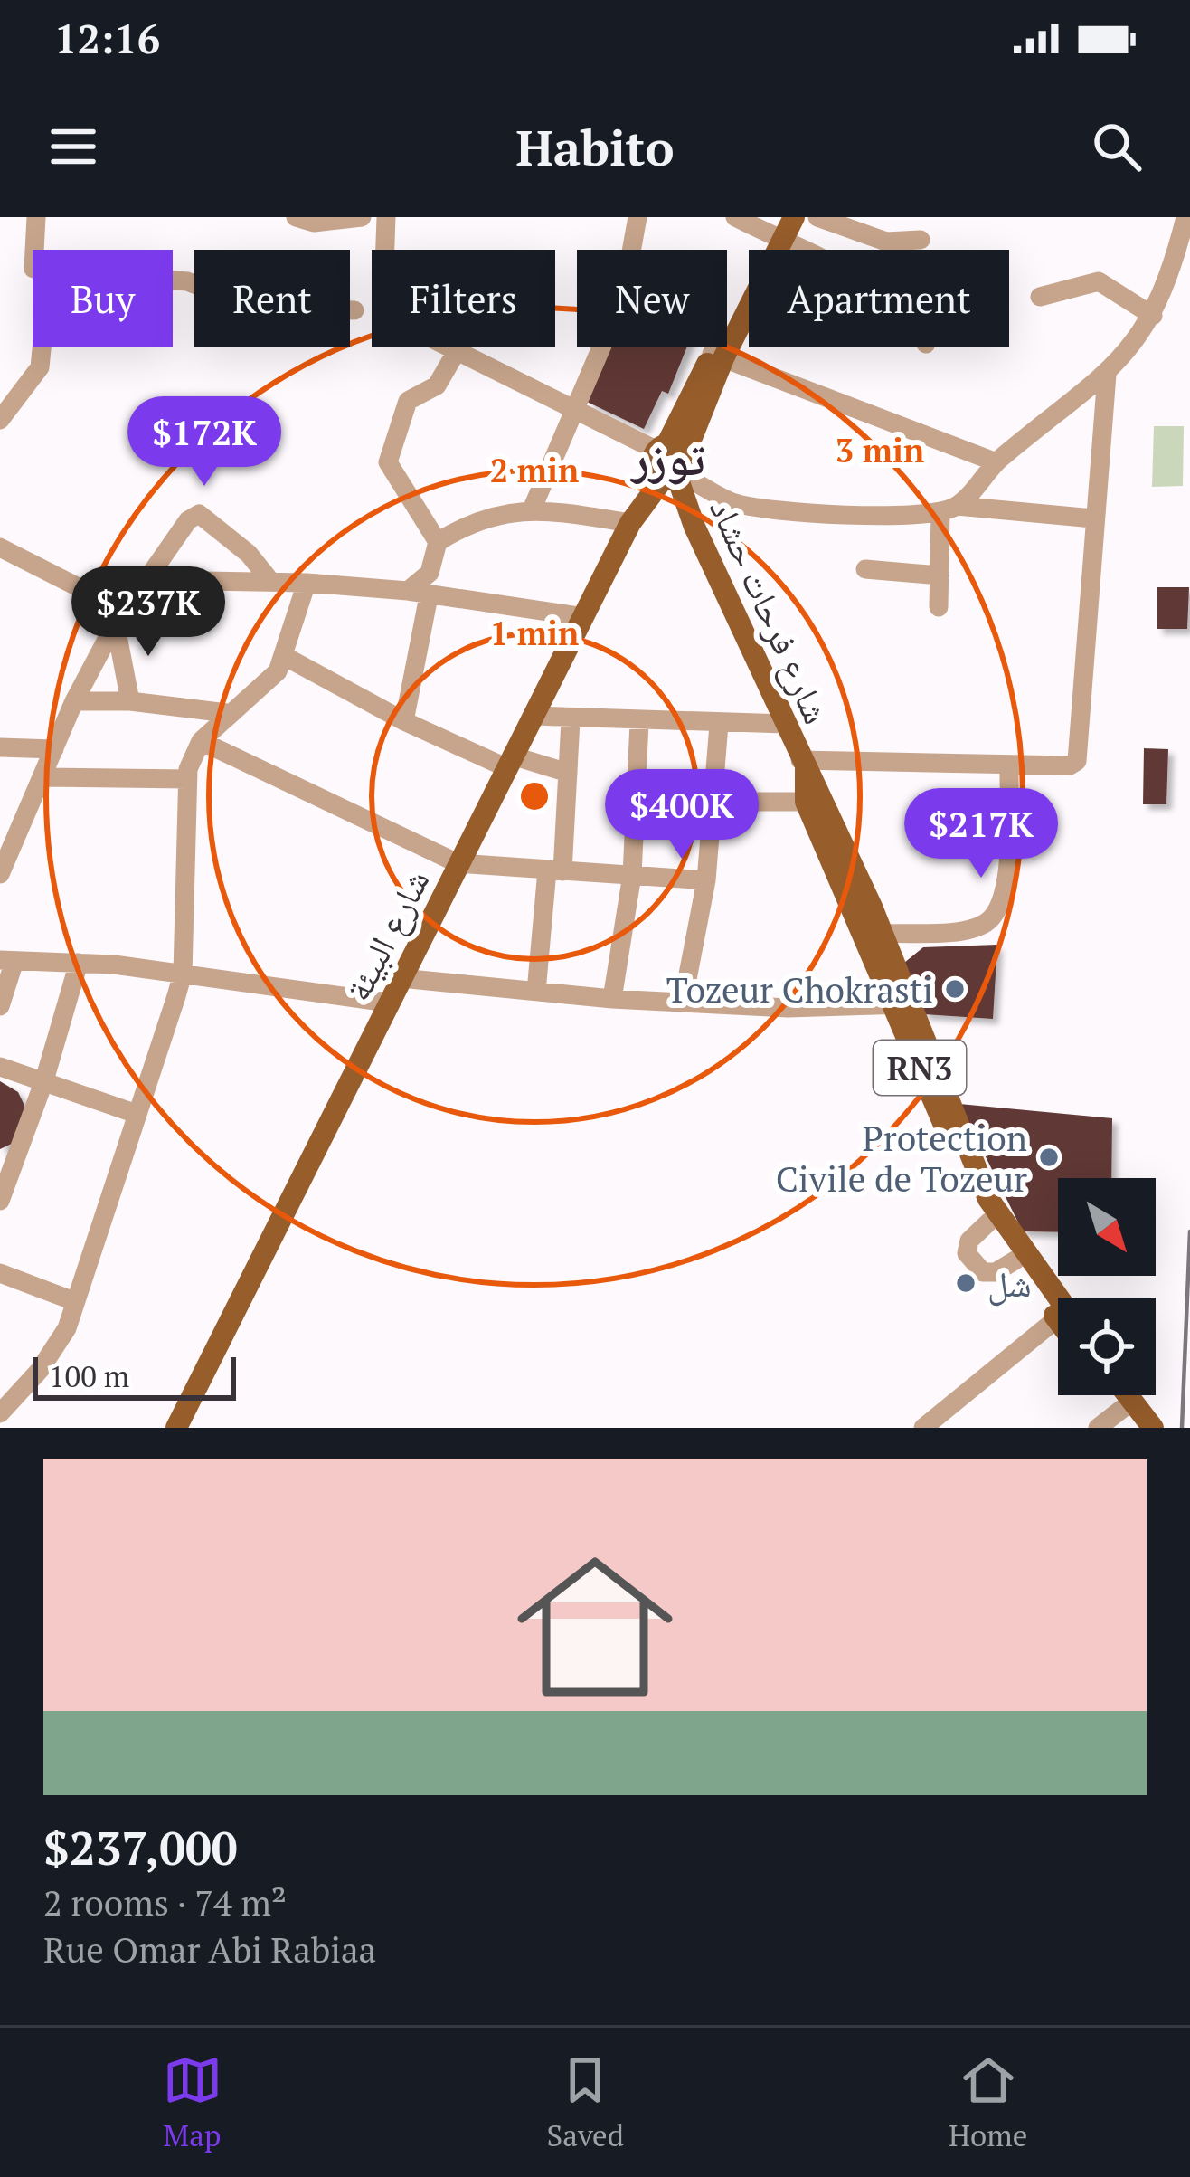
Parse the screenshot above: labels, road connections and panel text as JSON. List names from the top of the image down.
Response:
{
  "streets": {
    "main road": ["شارع فرحات حشاد", "شارع البيئة", "RN3"]
  },
  "crossings": [
    ["شارع فرحات حشاد", "شارع البيئة"]
  ],
  "districts": ["توزر"],
  "places": ["Tozeur Chokrasti", "Protection Civile de Tozeur", "شل"],
  "scale_bar": "100 m",
  "north": "bottom right",
  "page": {
    "status": "12:16",
    "header": "Habito",
    "chip": [
      "Buy",
      "Rent",
      "Filters",
      "New",
      "Apartment"
    ],
    "price": [
      "$172K",
      "$237K",
      "$400K",
      "$217K"
    ],
    "scale": "100 m",
    "list": [
      {
        "name": "$237,000",
        "note": "2 rooms · 74 m² · Rue Omar Abi Rabiaa"
      }
    ],
    "tabs": ["Map", "Saved", "Home"]
  },
  "rings": ["3 min", "2 min", "1 min"]
}
